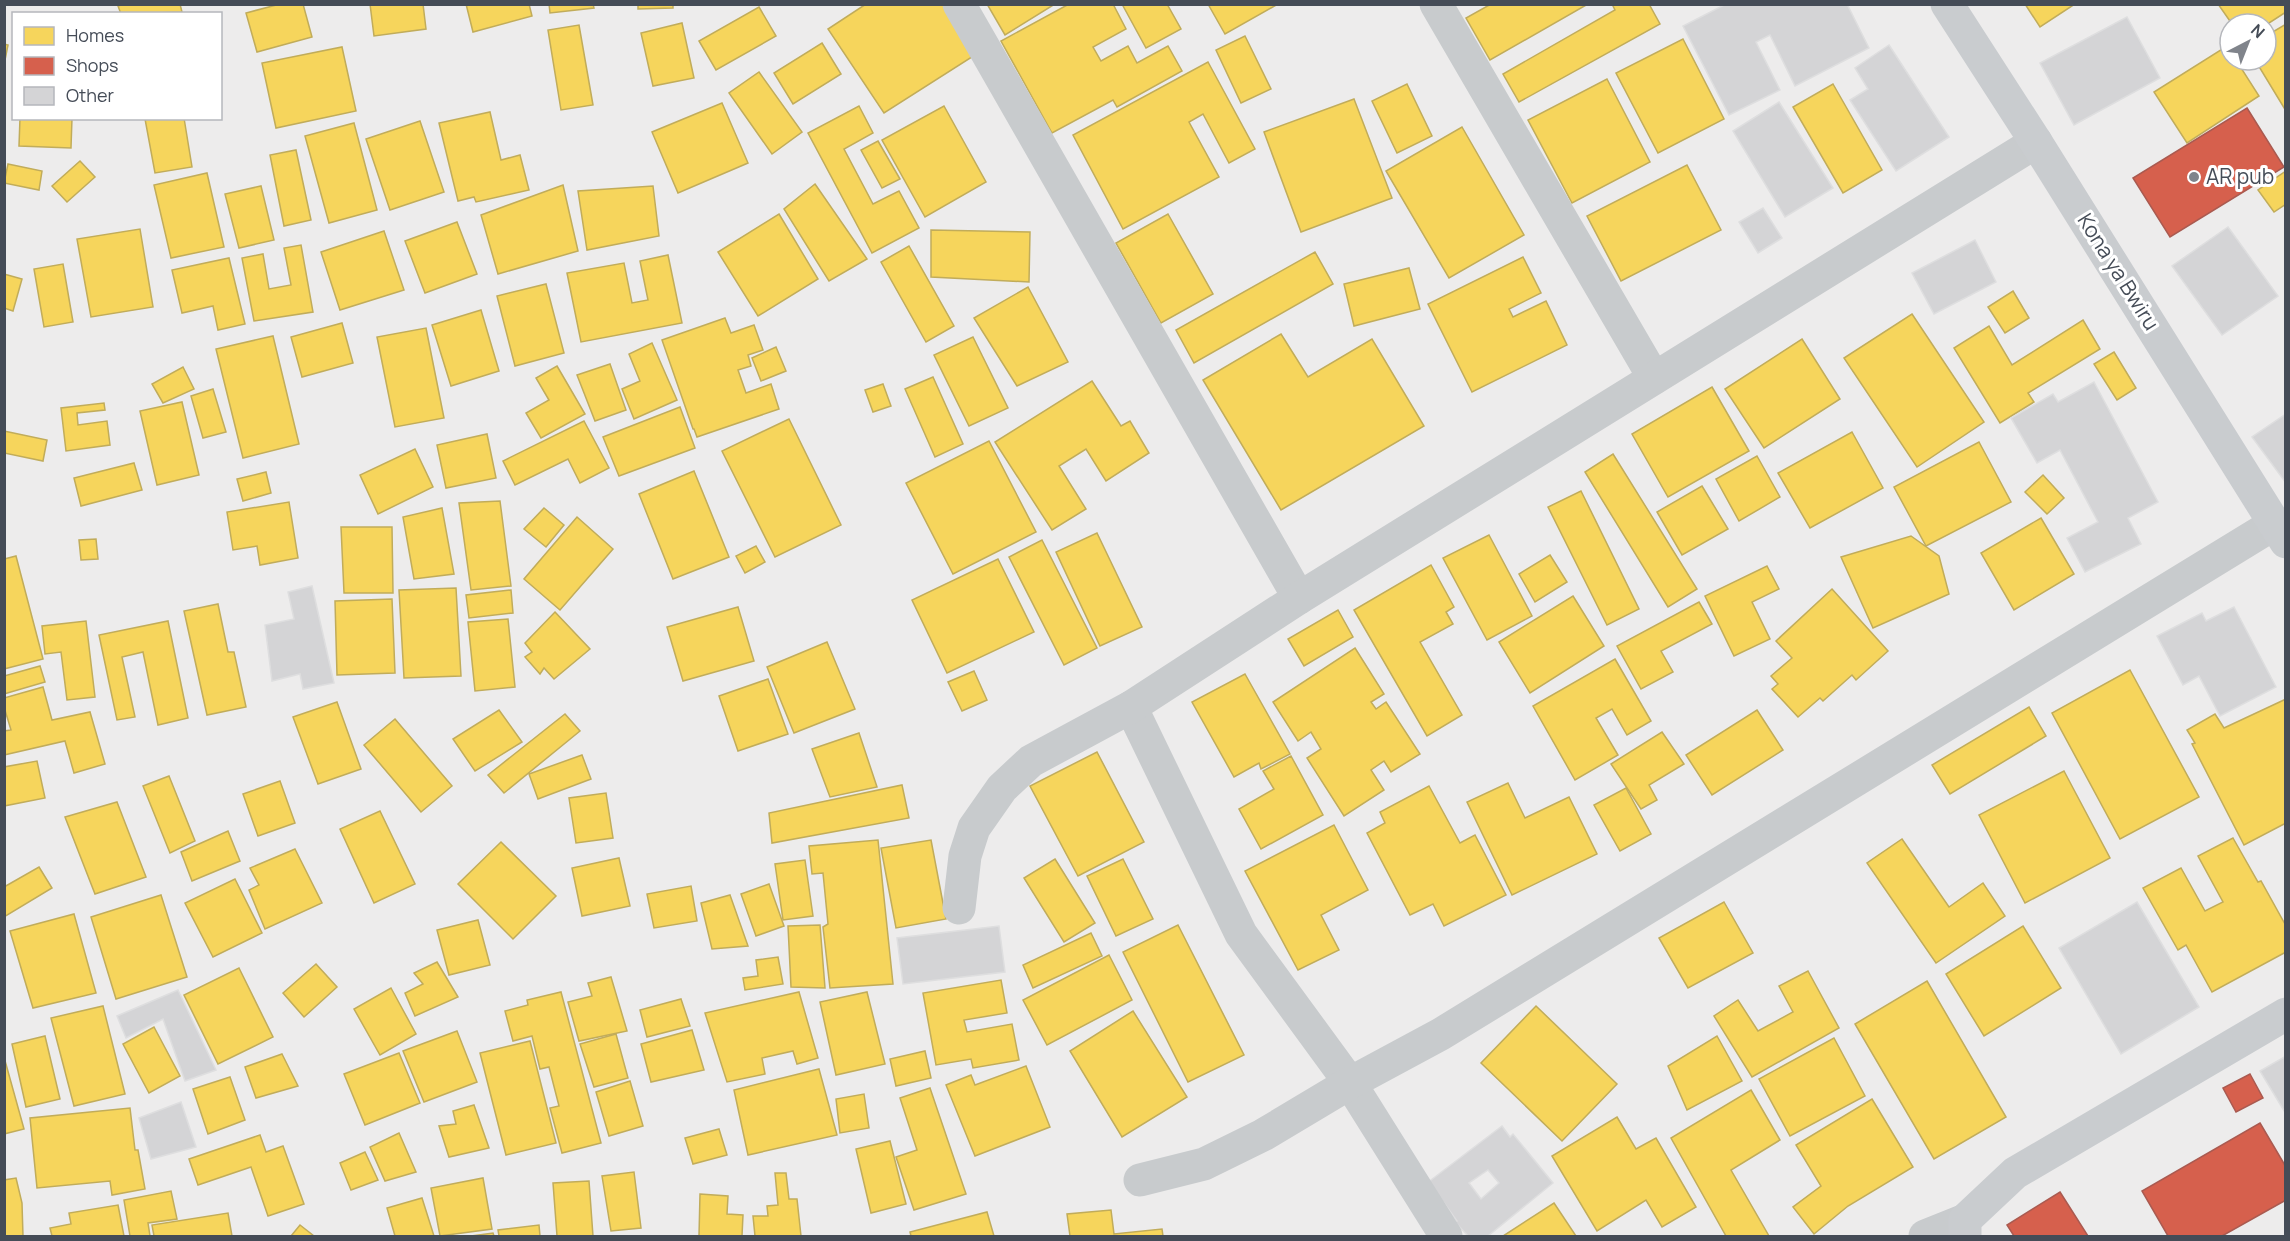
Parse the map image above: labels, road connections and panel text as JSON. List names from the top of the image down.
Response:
{
  "streets": {
    "street": ["Kona ya Bwiru"]
  },
  "places": ["AR pub"],
  "legend": ["Homes", "Shops", "Other"],
  "north": "top right"
}
